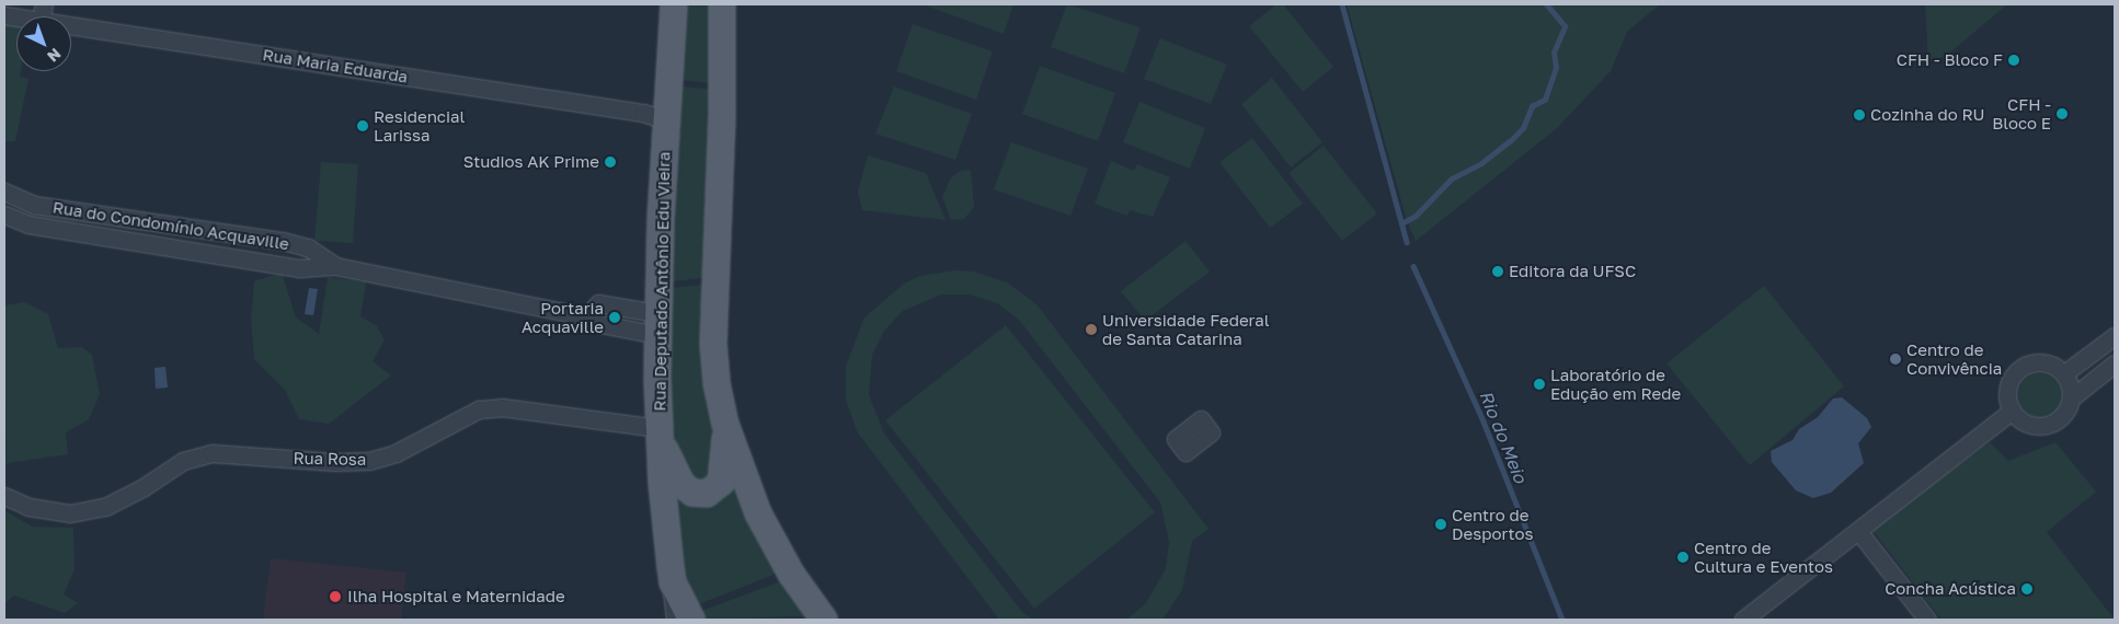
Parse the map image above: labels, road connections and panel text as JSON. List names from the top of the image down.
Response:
{
  "streets": {
    "main road": ["Rua Deputado Antônio Edu Vieira"],
    "street": ["Rua Maria Eduarda", "Rua do Condomínio Acquaville", "Rua Rosa"]
  },
  "crossings": [
    ["Rua Maria Eduarda", "Rua Deputado Antônio Edu Vieira"],
    ["Rua do Condomínio Acquaville", "Rua Deputado Antônio Edu Vieira"],
    ["Rua Deputado Antônio Edu Vieira", "Rua Rosa"]
  ],
  "water": ["Rio do Meio"],
  "places": [
    "CFH - Bloco F",
    "CFH - Bloco E",
    "Cozinha do RU",
    "Residencial Larissa",
    "Studios AK Prime",
    "Editora da UFSC",
    "Portaria Acquaville",
    "Universidade Federal de Santa Catarina",
    "Centro de Convivência",
    "Laboratório de Edução em Rede",
    "Centro de Desportos",
    "Centro de Cultura e Eventos",
    "Concha Acústica",
    "Ilha Hospital e Maternidade"
  ],
  "north": "bottom right"
}
